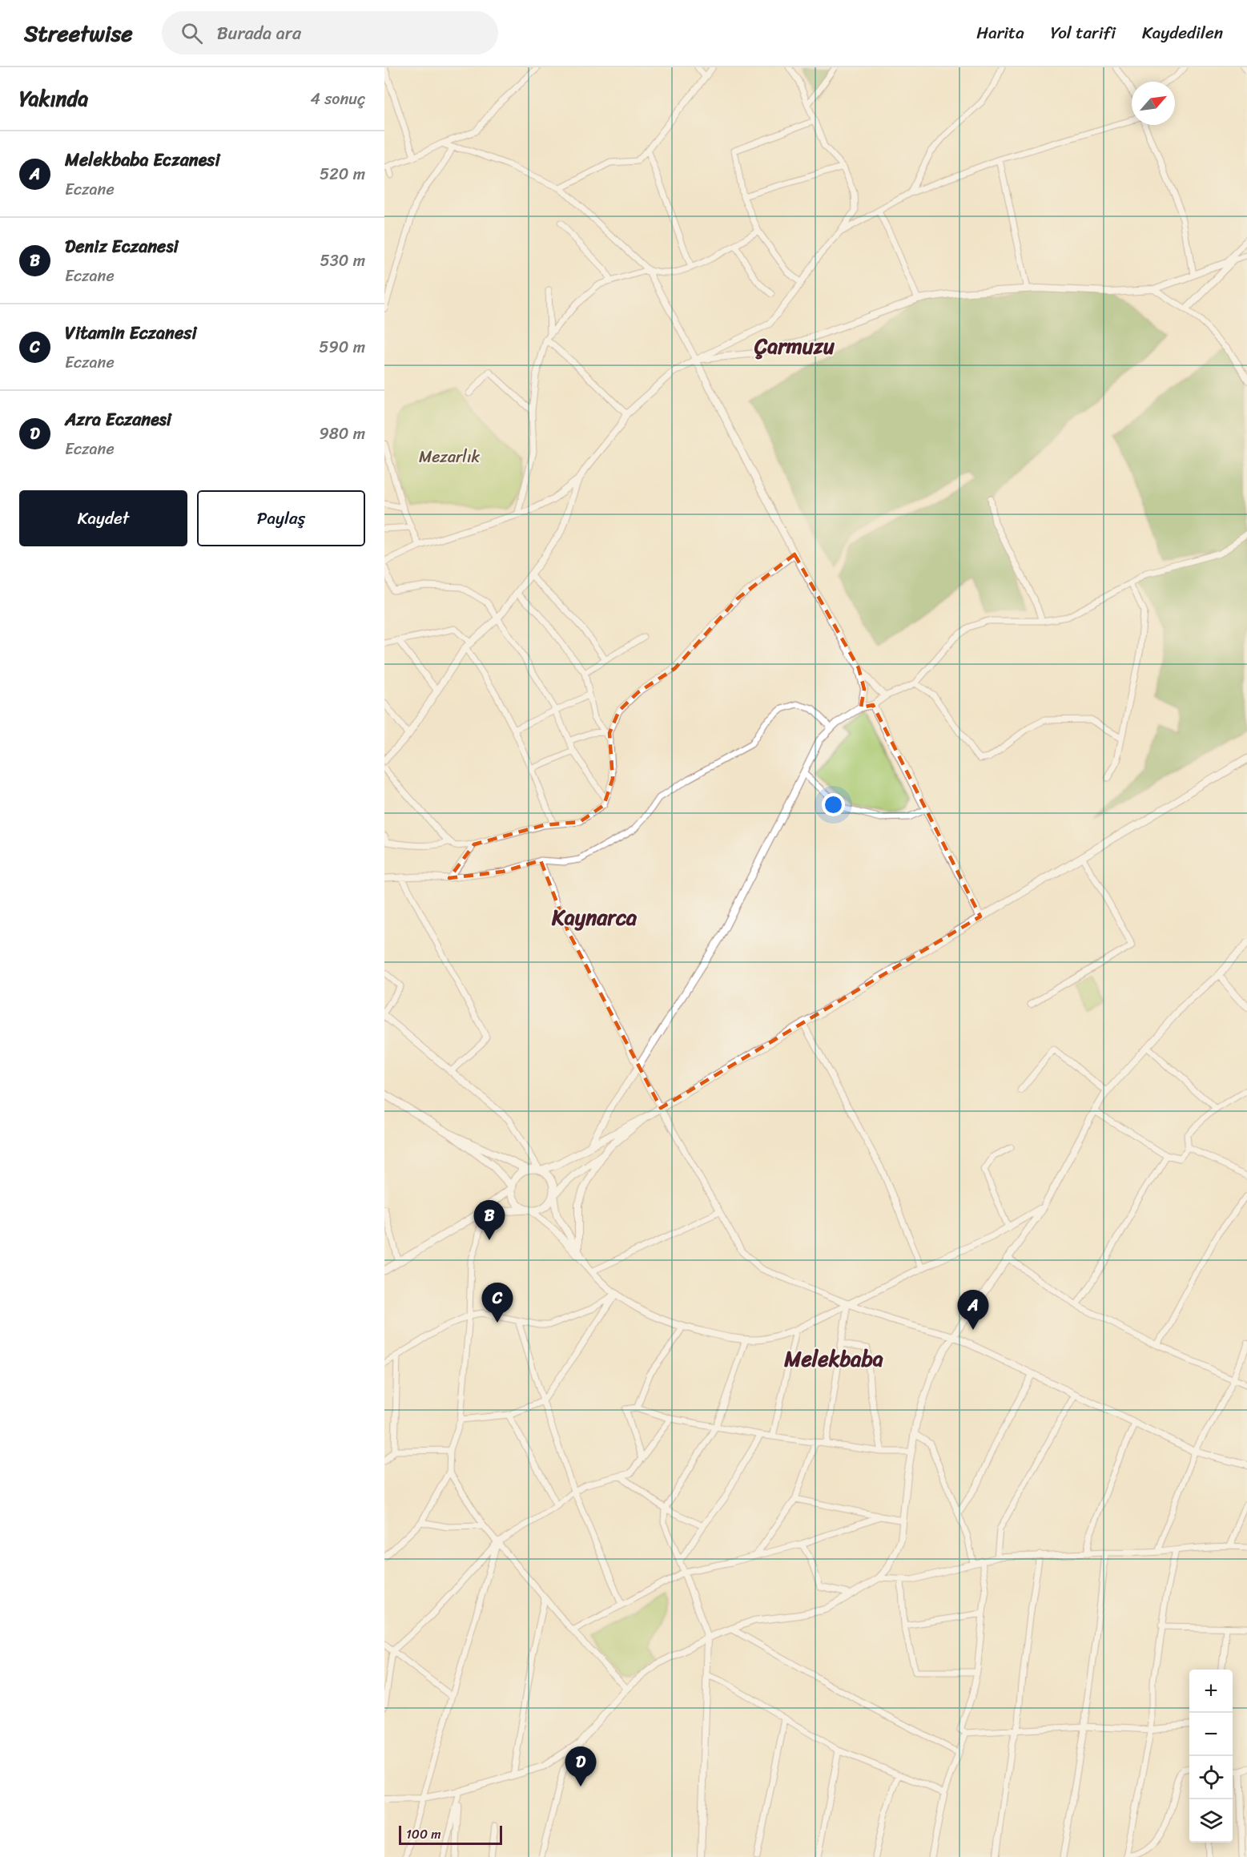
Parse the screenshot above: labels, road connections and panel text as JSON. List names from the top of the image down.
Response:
{
  "districts": ["Çarmuzu", "Kaynarca", "Melekbaba"],
  "parks": ["Mezarlık"],
  "scale_bar": "100 m",
  "north": "top right",
  "page": {
    "header": "Streetwise",
    "search": "Burada ara",
    "nav": ["Harita", "Yol tarifi", "Kaydedilen"],
    "heading": ["Yakında", "4 sonuç"],
    "list": [
      {
        "mark": "A",
        "name": "Melekbaba Eczanesi",
        "note": "Eczane",
        "value": "520 m"
      },
      {
        "mark": "B",
        "name": "Deniz Eczanesi",
        "note": "Eczane",
        "value": "530 m"
      },
      {
        "mark": "C",
        "name": "Vitamin Eczanesi",
        "note": "Eczane",
        "value": "590 m"
      },
      {
        "mark": "D",
        "name": "Azra Eczanesi",
        "note": "Eczane",
        "value": "980 m"
      }
    ],
    "buttons": ["Kaydet", "Paylaş"],
    "pins": [
      "B",
      "C",
      "A",
      "D"
    ],
    "map_buttons": ["+", "−"],
    "scale": "100 m"
  }
}
